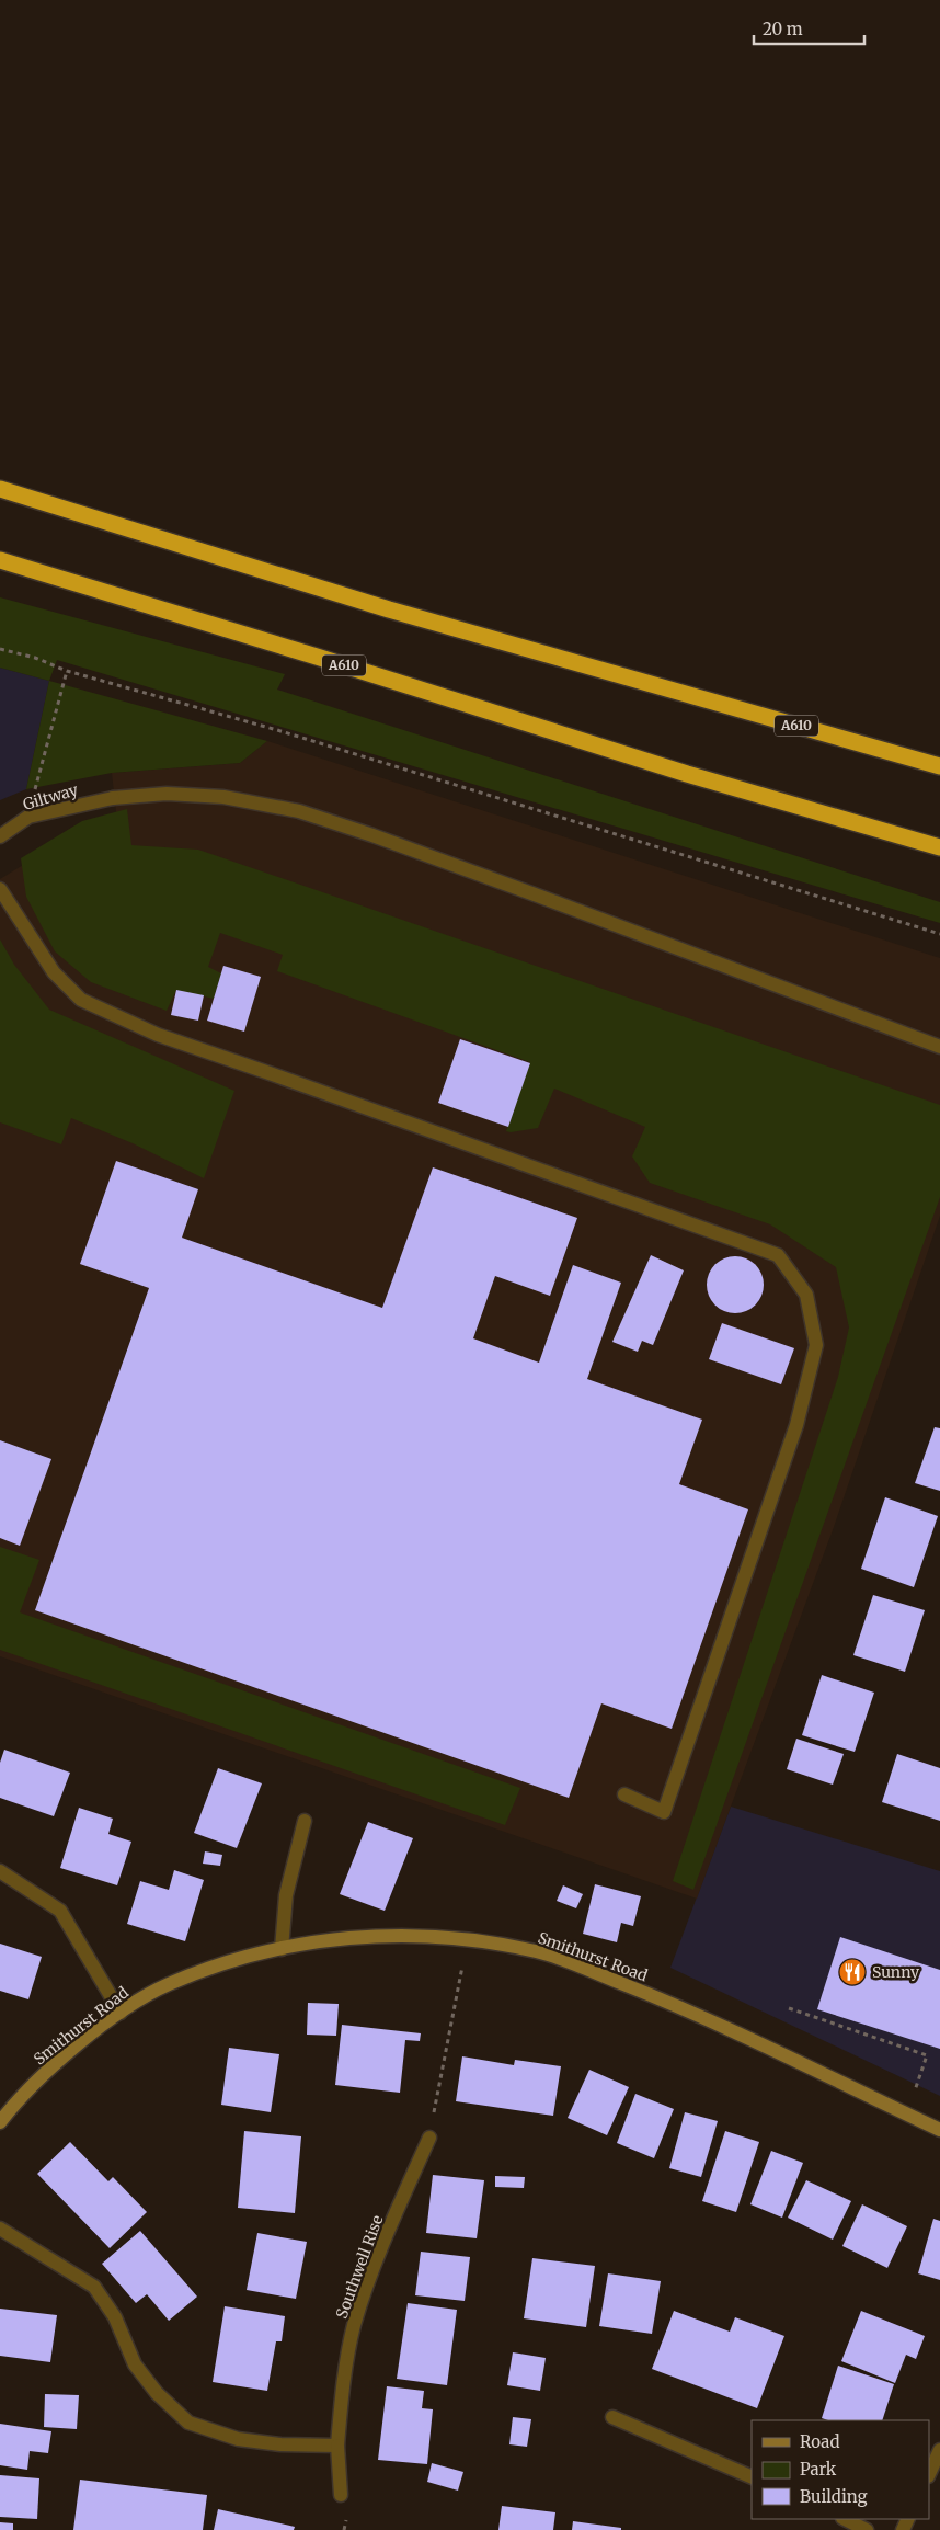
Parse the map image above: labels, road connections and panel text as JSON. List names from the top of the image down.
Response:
{
  "streets": {
    "highway": ["A610"],
    "street": ["Giltway", "Smithurst Road", "Southwell Rise"]
  },
  "places": {
    "restaurant": ["Sunny"]
  },
  "legend": ["Road", "Park", "Building"],
  "scale_bar": "20 m"
}
